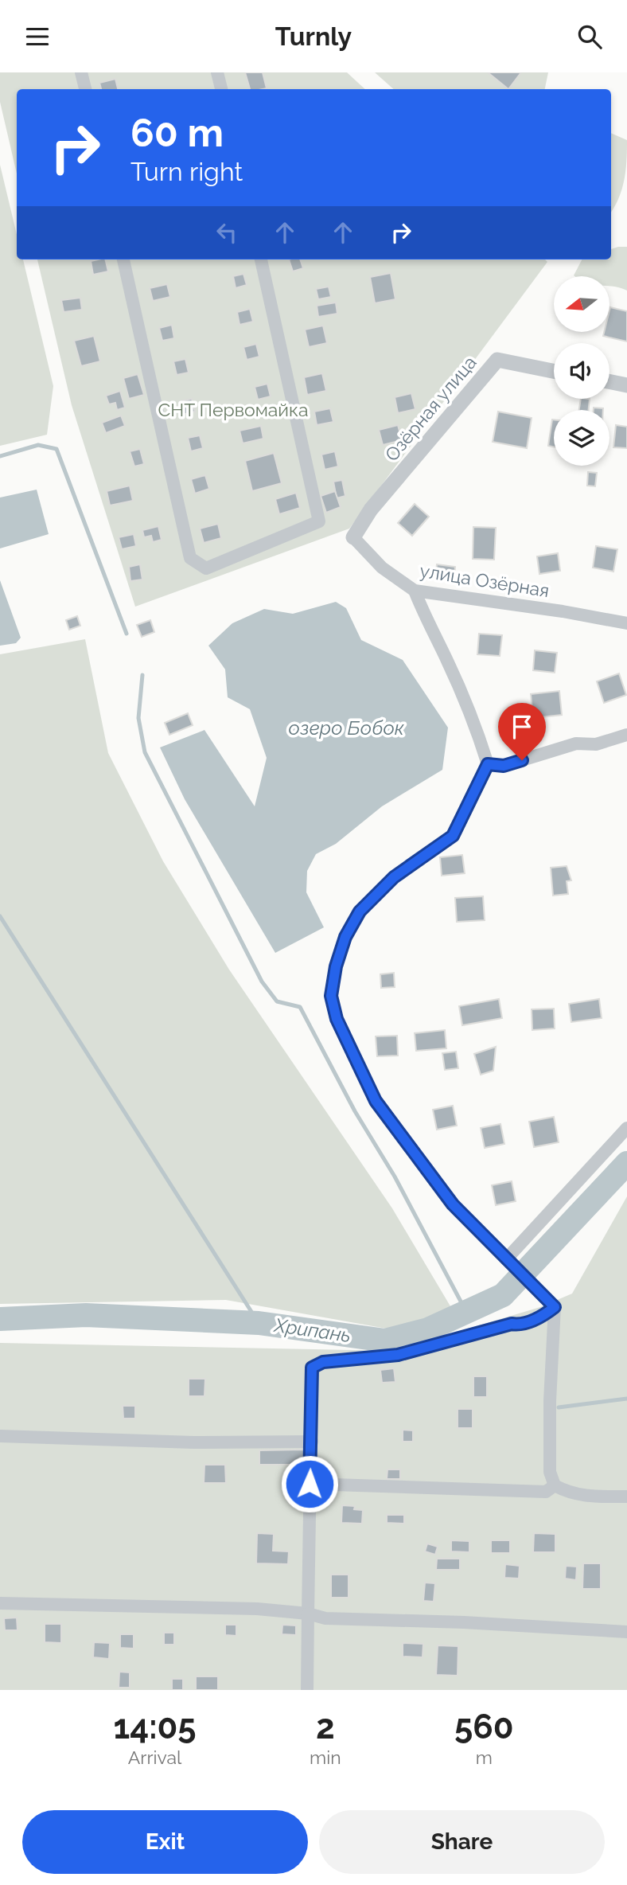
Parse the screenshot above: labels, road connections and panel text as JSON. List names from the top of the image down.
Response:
{
  "streets": {
    "street": ["Озёрная улица", "улица Озёрная"]
  },
  "crossings": [
    ["Озёрная улица", "улица Озёрная"]
  ],
  "water": ["озеро Бобок", "Хрипань"],
  "parks": ["СНТ Первомайка"],
  "north": "left",
  "page": {
    "header": "Turnly",
    "turn": ["60 m", "Turn right"],
    "eta": [
      "14:05",
      "Arrival",
      "2",
      "min",
      "560",
      "m"
    ],
    "buttons": ["Exit", "Share"]
  }
}
